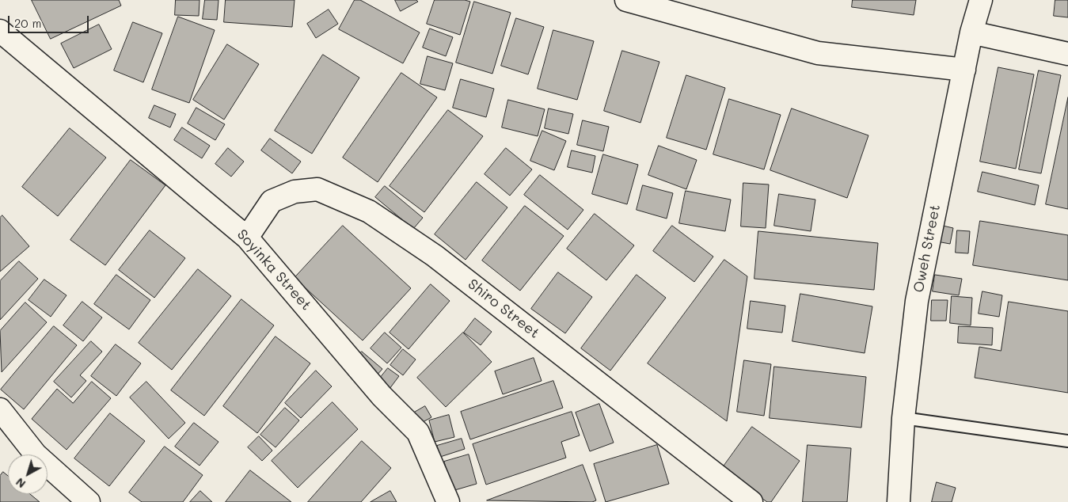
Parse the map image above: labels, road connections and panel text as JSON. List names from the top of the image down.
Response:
{
  "streets": {
    "street": ["Oweh Street", "Soyinka Street", "Shiro Street"]
  },
  "crossings": [
    ["Soyinka Street", "Shiro Street"]
  ],
  "scale_bar": "20 m",
  "north": "bottom left"
}
